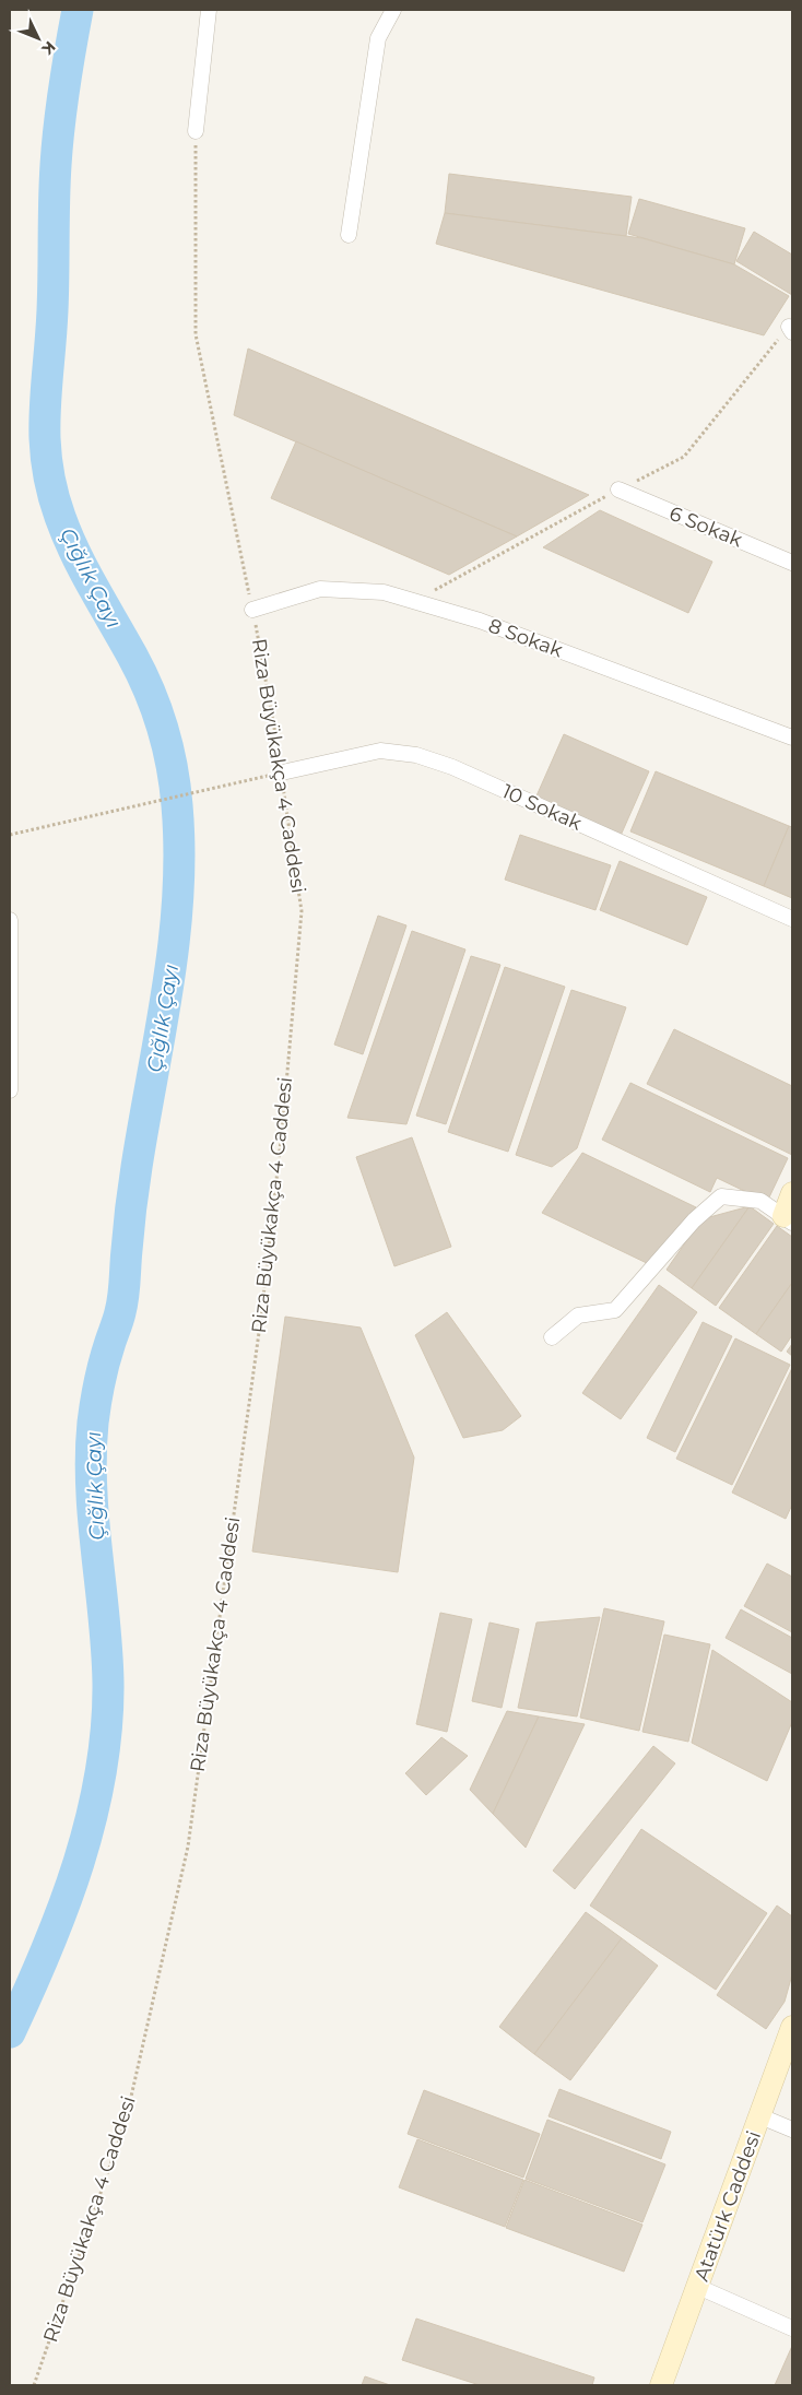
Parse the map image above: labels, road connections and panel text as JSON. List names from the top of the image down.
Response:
{
  "streets": {
    "street": [
      "6 Sokak",
      "8 Sokak",
      "10 Sokak",
      "Atatürk Caddesi"
    ],
    "path": ["Riza Büyükakça 4 Caddesi"]
  },
  "crossings": [
    ["8 Sokak", "Riza Büyükakça 4 Caddesi"],
    ["Riza Büyükakça 4 Caddesi", "10 Sokak"]
  ],
  "water": ["Çığlık Çayı"],
  "north": "bottom right"
}
